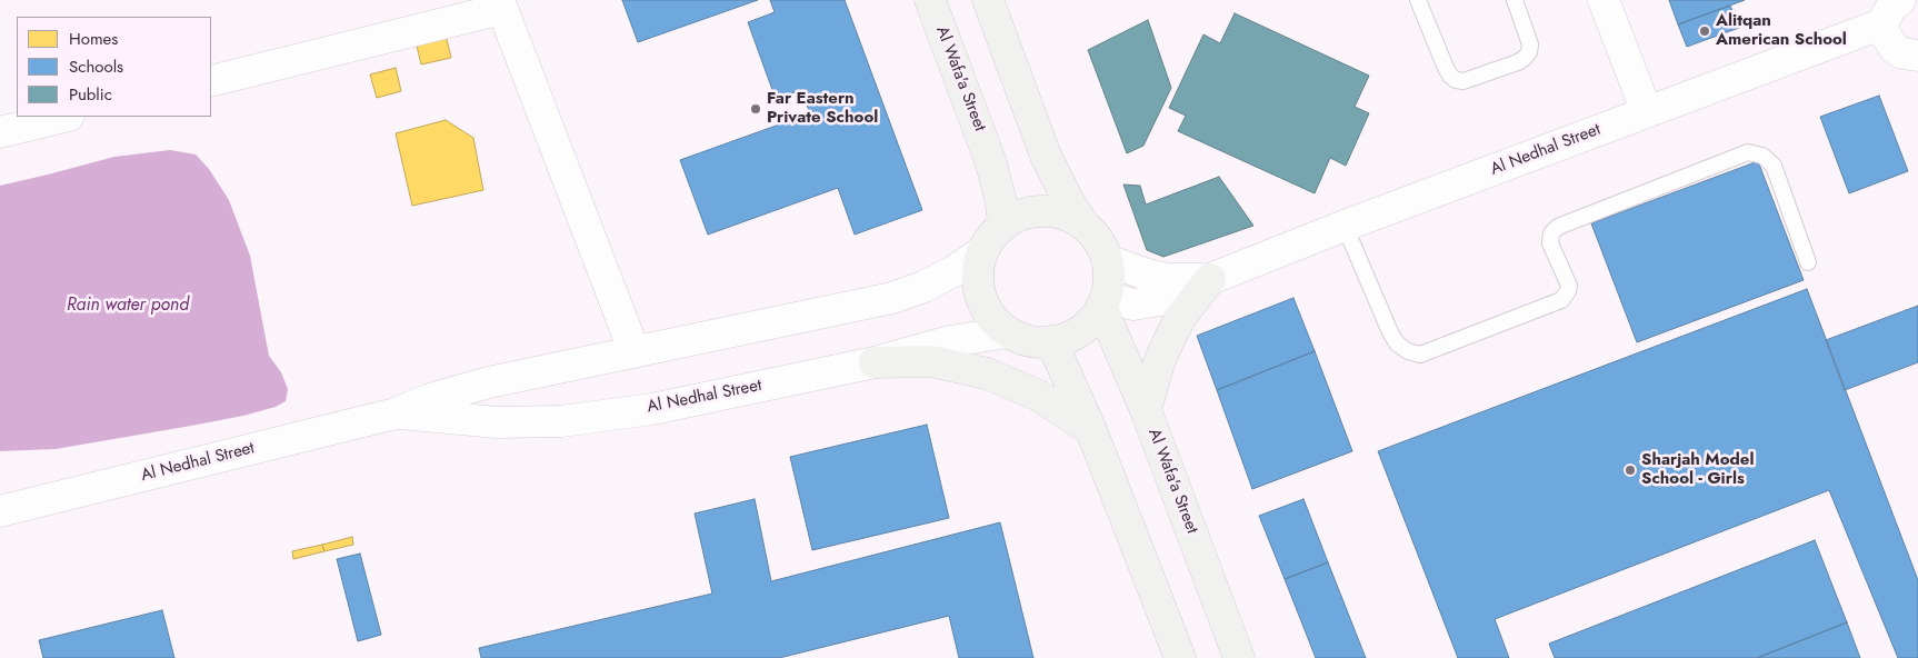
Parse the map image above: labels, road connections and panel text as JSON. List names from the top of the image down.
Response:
{
  "streets": {
    "street": ["Al Wafa'a Street", "Al Nedhal Street"]
  },
  "crossings": [
    ["Al Wafa'a Street", "Al Nedhal Street"]
  ],
  "water": ["Rain water pond"],
  "places": ["Alitqan American School", "Far Eastern Private School", "Sharjah Model School - Girls"],
  "legend": ["Homes", "Schools", "Public"]
}
